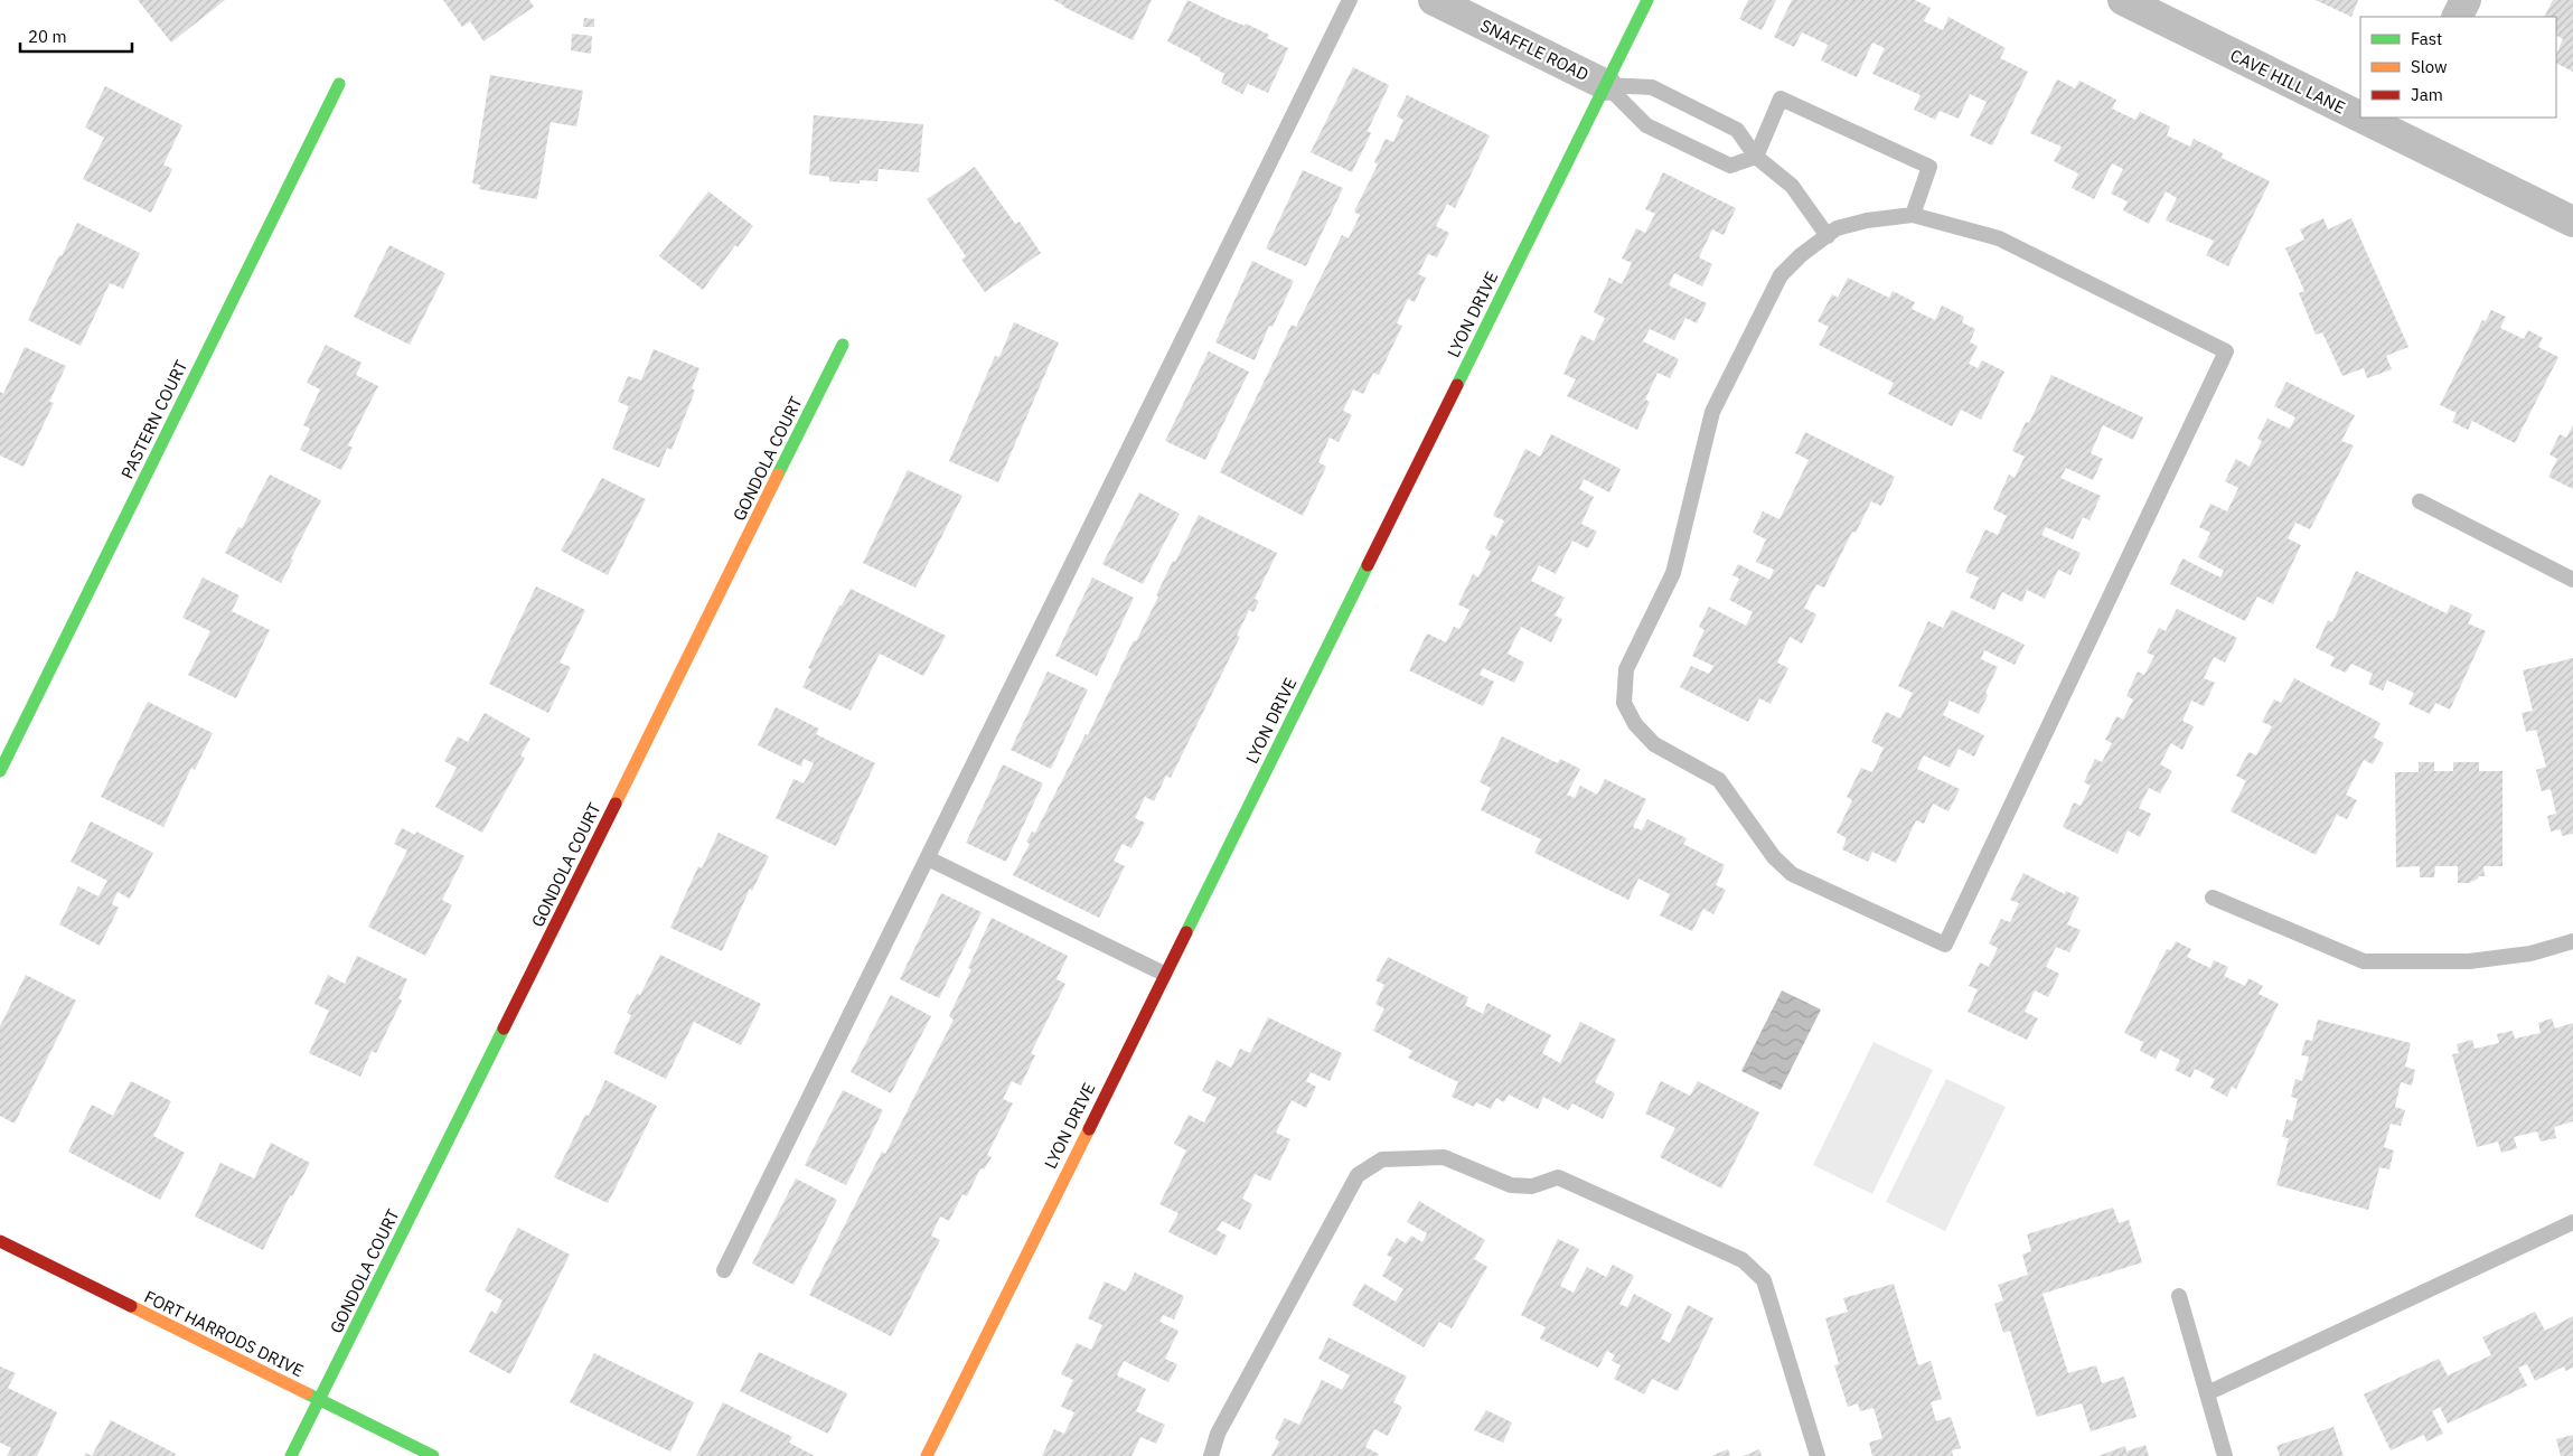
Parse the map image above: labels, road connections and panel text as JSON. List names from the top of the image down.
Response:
{
  "streets": {
    "street": [
      "SNAFFLE ROAD",
      "CAVE HILL LANE",
      "LYON DRIVE",
      "PASTERN COURT",
      "GONDOLA COURT",
      "FORT HARRODS DRIVE"
    ]
  },
  "crossings": [
    ["SNAFFLE ROAD", "LYON DRIVE"],
    ["GONDOLA COURT", "FORT HARRODS DRIVE"]
  ],
  "legend": ["Fast", "Slow", "Jam"],
  "scale_bar": "20 m"
}
